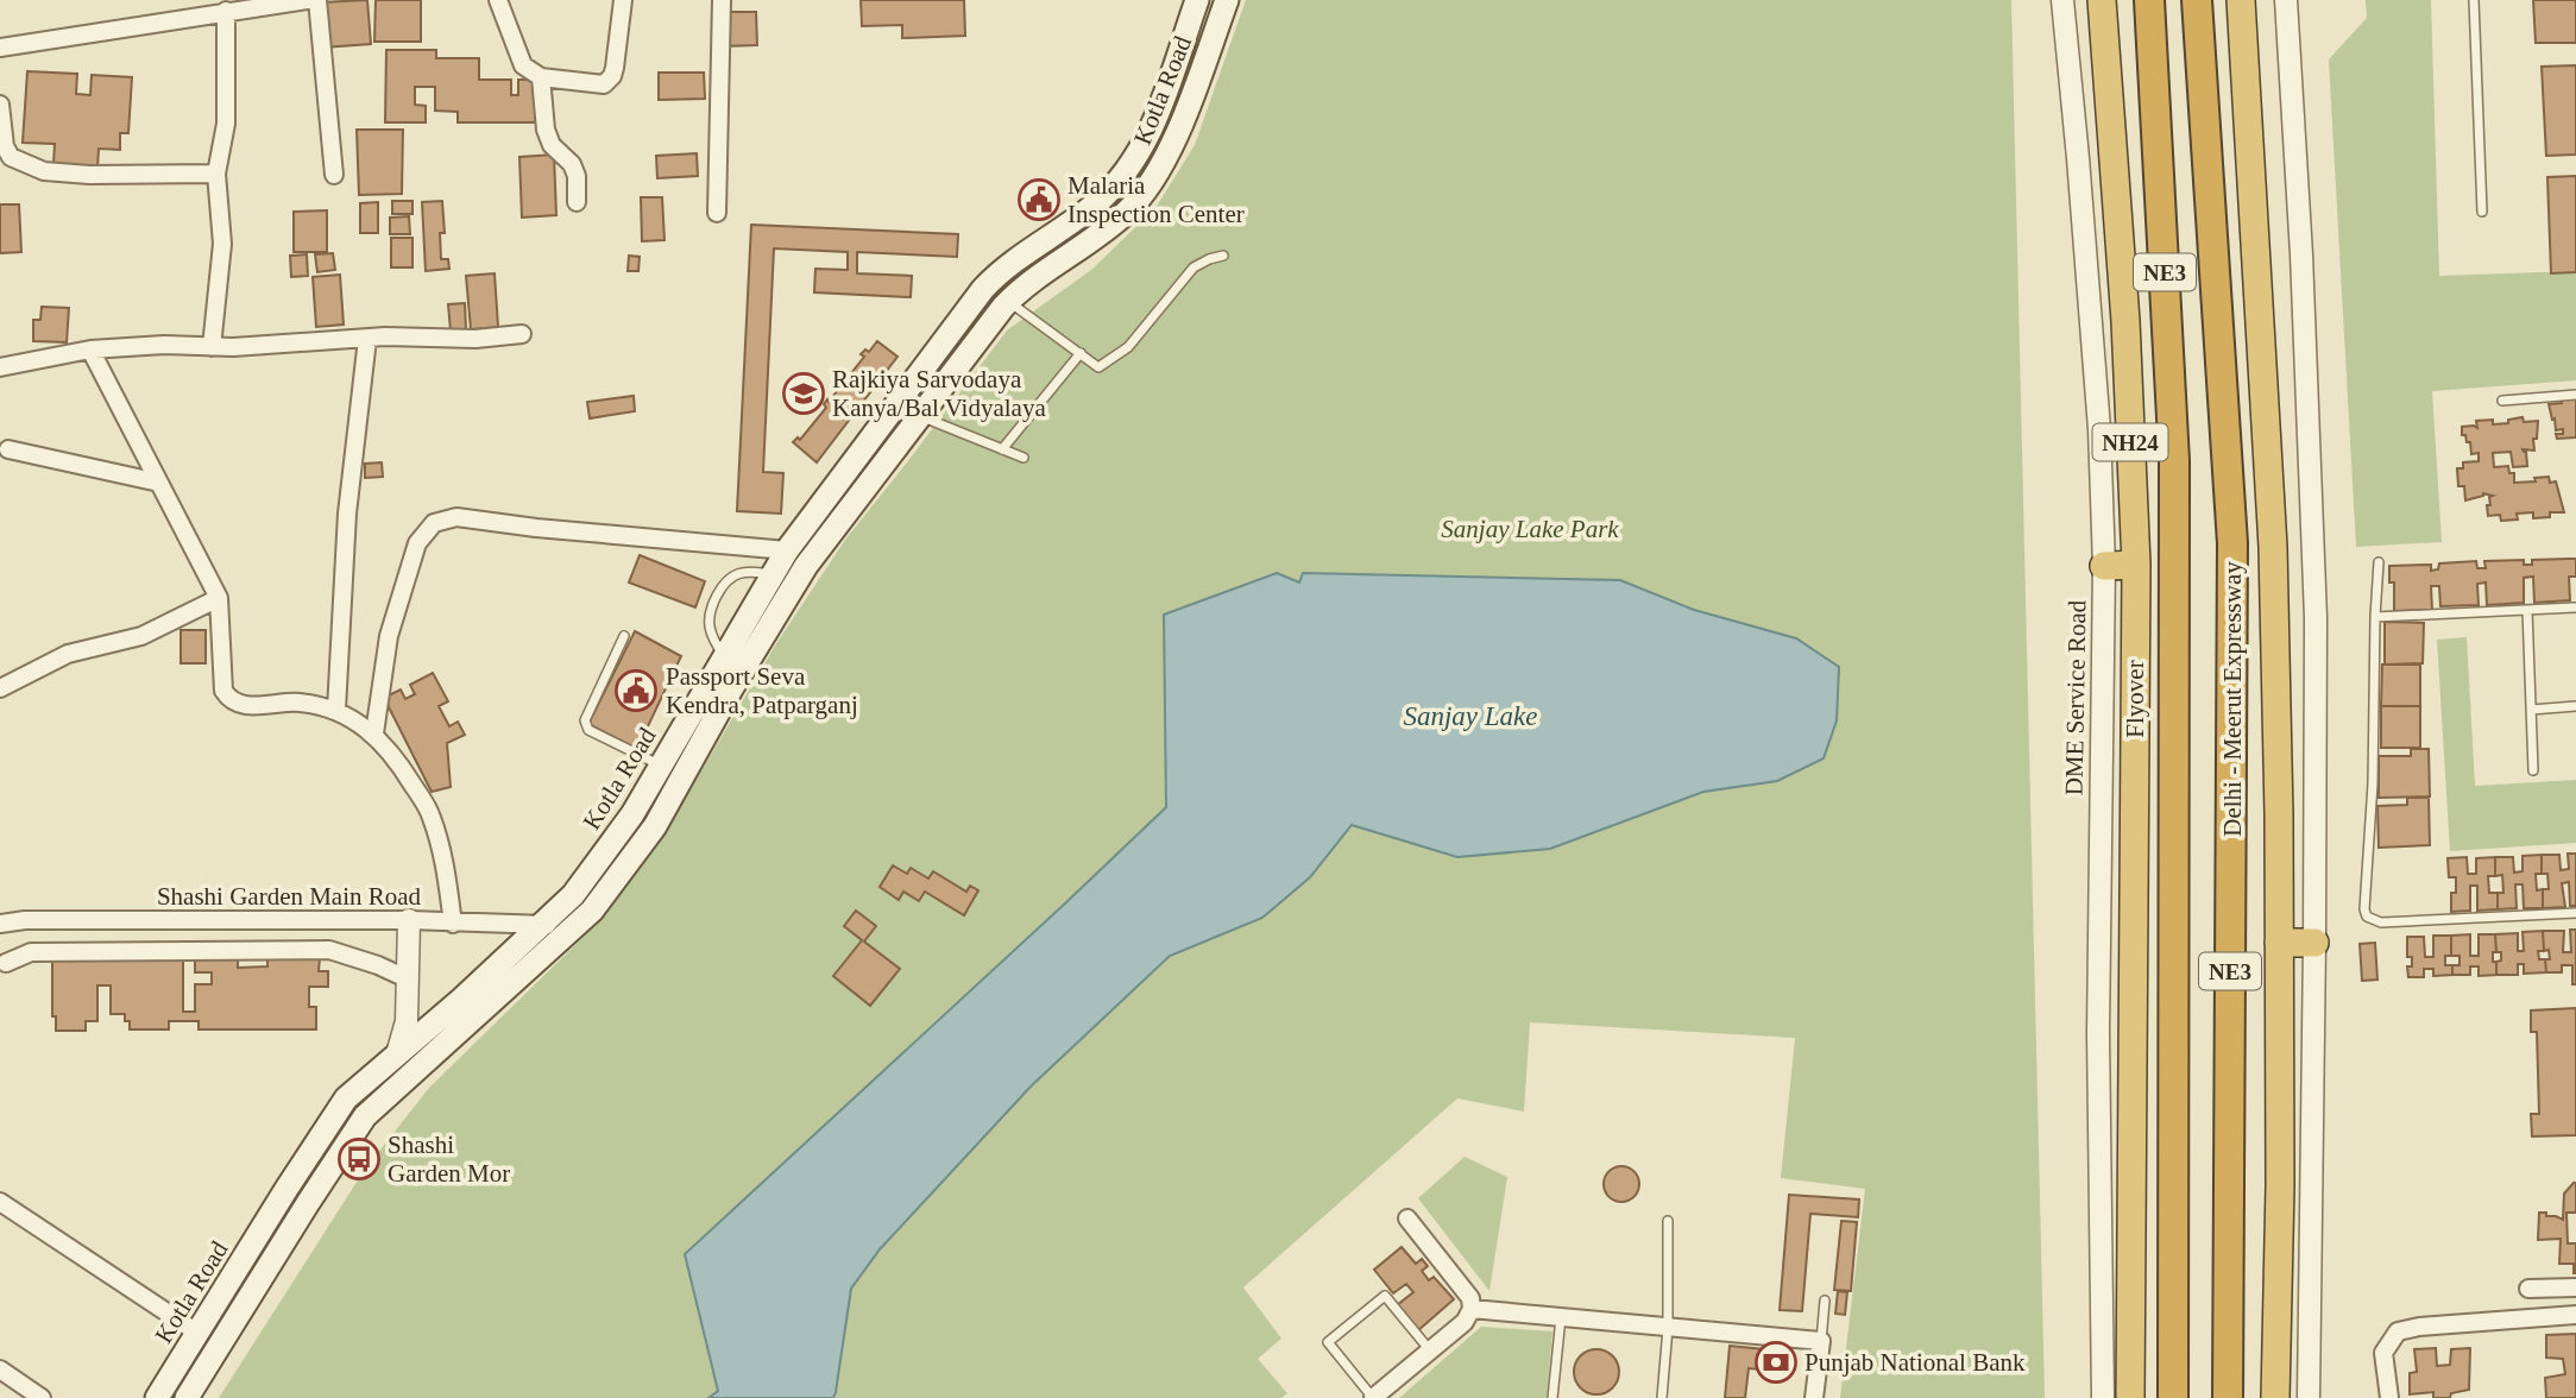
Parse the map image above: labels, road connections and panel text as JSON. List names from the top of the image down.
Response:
{
  "streets": {
    "highway": [
      "NE3",
      "NH24",
      "Flyover",
      "Delhi - Meerut Expressway"
    ],
    "main road": ["Kotla Road"],
    "street": ["DME Service Road", "Shashi Garden Main Road"]
  },
  "crossings": [
    ["Kotla Road", "Shashi Garden Main Road"]
  ],
  "water": ["Sanjay Lake"],
  "parks": ["Sanjay Lake Park"],
  "places": {
    "public building": ["Malaria Inspection Center", "Passport Seva Kendra, Patparganj"],
    "school or university": ["Rajkiya Sarvodaya Kanya/Bal Vidyalaya"],
    "bus stop": ["Shashi Garden Mor"],
    "bank": ["Punjab National Bank"]
  }
}
